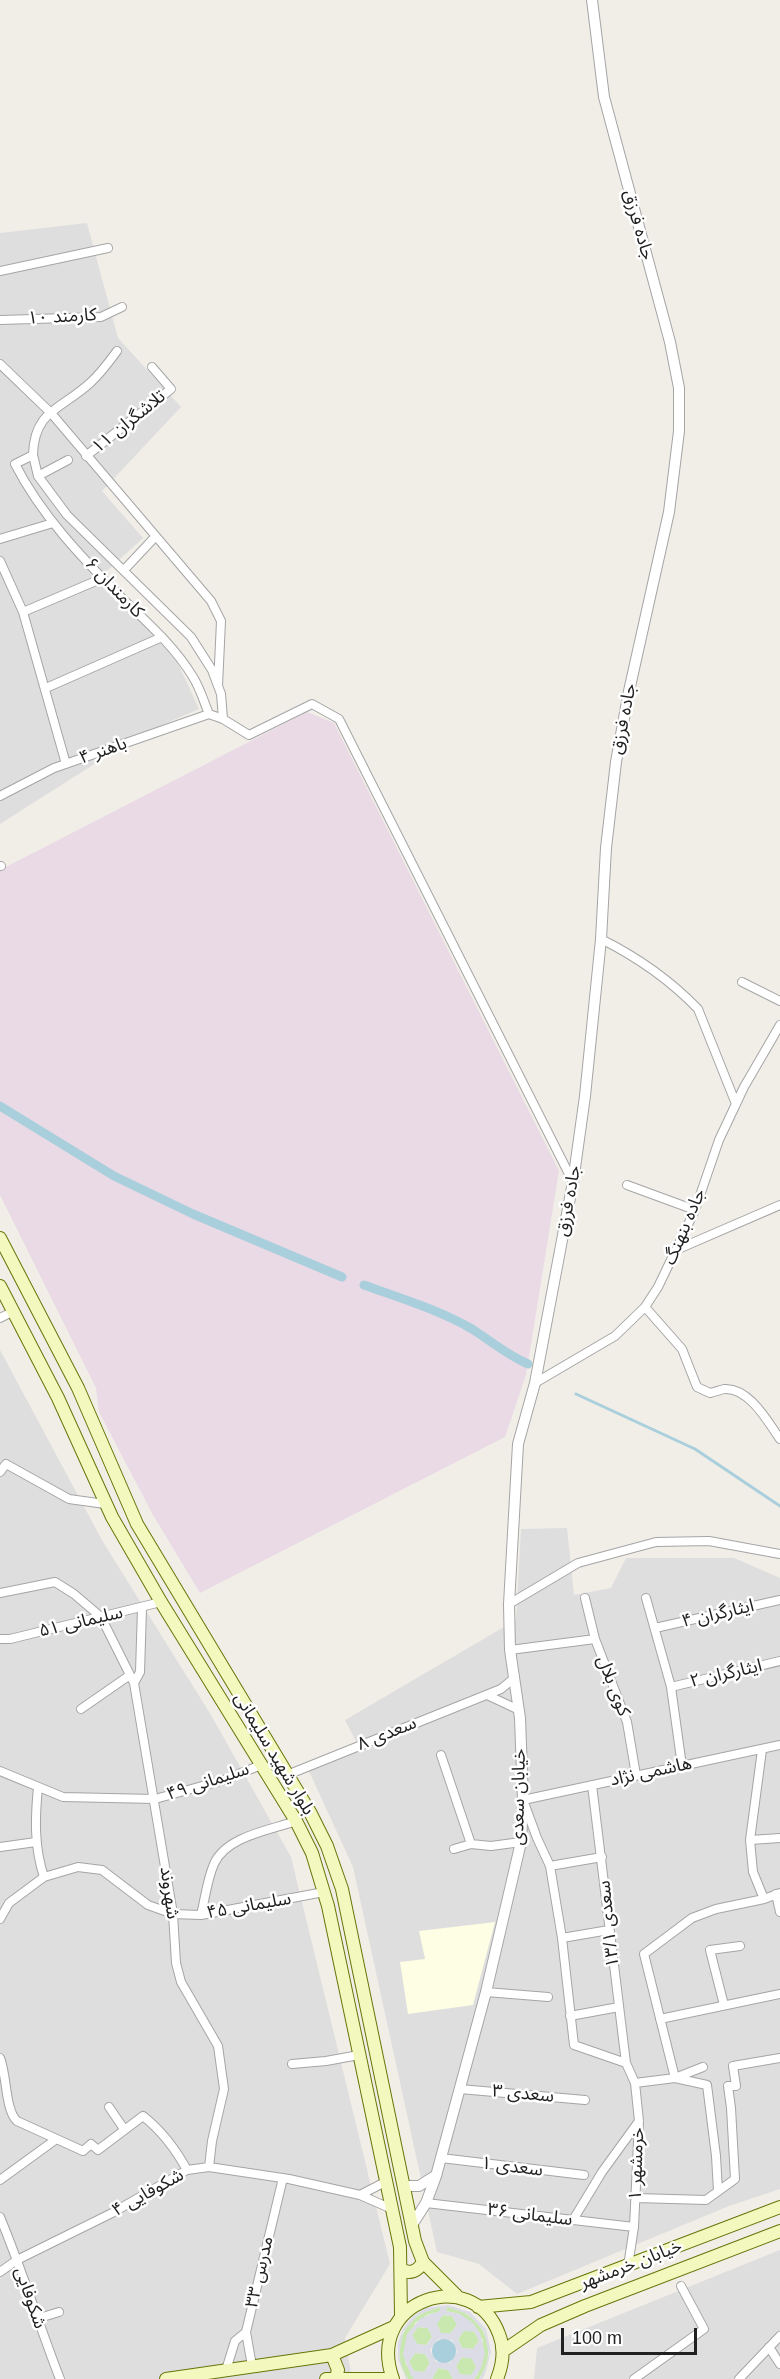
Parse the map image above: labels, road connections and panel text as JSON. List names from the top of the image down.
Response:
{
  "streets": {
    "main road": ["بلوار شهید سلیمانی", "خیابان خرمشهر"],
    "street": [
      "جاده فرزق",
      "کارمند ۱۰",
      "تلاشگران ۱۱",
      "کارمندان ۶",
      "باهنر ۴",
      "جاده بنهنگ",
      "ایثارگران ۴",
      "سلیمانی ۵۱",
      "ایثارگران ۲",
      "کوی بلال",
      "سعدی ۸",
      "هاشمی نژاد",
      "سلیمانی ۴۹",
      "خیابان سعدی",
      "شهروند",
      "سلیمانی ۴۵",
      "سعدی ۱۳/۱",
      "سعدی ۳",
      "خرمشهر ۱",
      "سعدی ۱",
      "شکوفایی ۴",
      "سلیمانی ۳۶",
      "مدرس ۳۳",
      "شکوفایی"
    ]
  },
  "crossings": [
    ["جاده فرزق", "جاده بنهنگ"],
    ["جاده فرزق", "خیابان سعدی"],
    ["کارمندان ۶", "باهنر ۴"],
    ["سلیمانی ۵۱", "بلوار شهید سلیمانی"],
    ["سلیمانی ۵۱", "شهروند"],
    ["کوی بلال", "هاشمی نژاد"],
    ["سعدی ۸", "بلوار شهید سلیمانی"],
    ["سعدی ۸", "خیابان سعدی"],
    ["بلوار شهید سلیمانی", "سلیمانی ۴۹"],
    ["بلوار شهید سلیمانی", "خیابان سعدی"],
    ["بلوار شهید سلیمانی", "سلیمانی ۴۵"],
    ["بلوار شهید سلیمانی", "شکوفایی ۴"],
    ["هاشمی نژاد", "خیابان سعدی"],
    ["هاشمی نژاد", "سعدی ۱۳/۱"],
    ["سلیمانی ۴۹", "شهروند"],
    ["خیابان سعدی", "سعدی ۳"],
    ["خیابان سعدی", "سعدی ۱"],
    ["خیابان سعدی", "سلیمانی ۳۶"],
    ["شهروند", "سلیمانی ۴۵"],
    ["شهروند", "شکوفایی ۴"],
    ["سعدی ۱۳/۱", "خرمشهر ۱"],
    ["خرمشهر ۱", "سلیمانی ۳۶"],
    ["خرمشهر ۱", "خیابان خرمشهر"],
    ["شکوفایی ۴", "مدرس ۳۳"],
    ["شکوفایی ۴", "شکوفایی"]
  ],
  "scale_bar": "100 m"
}
